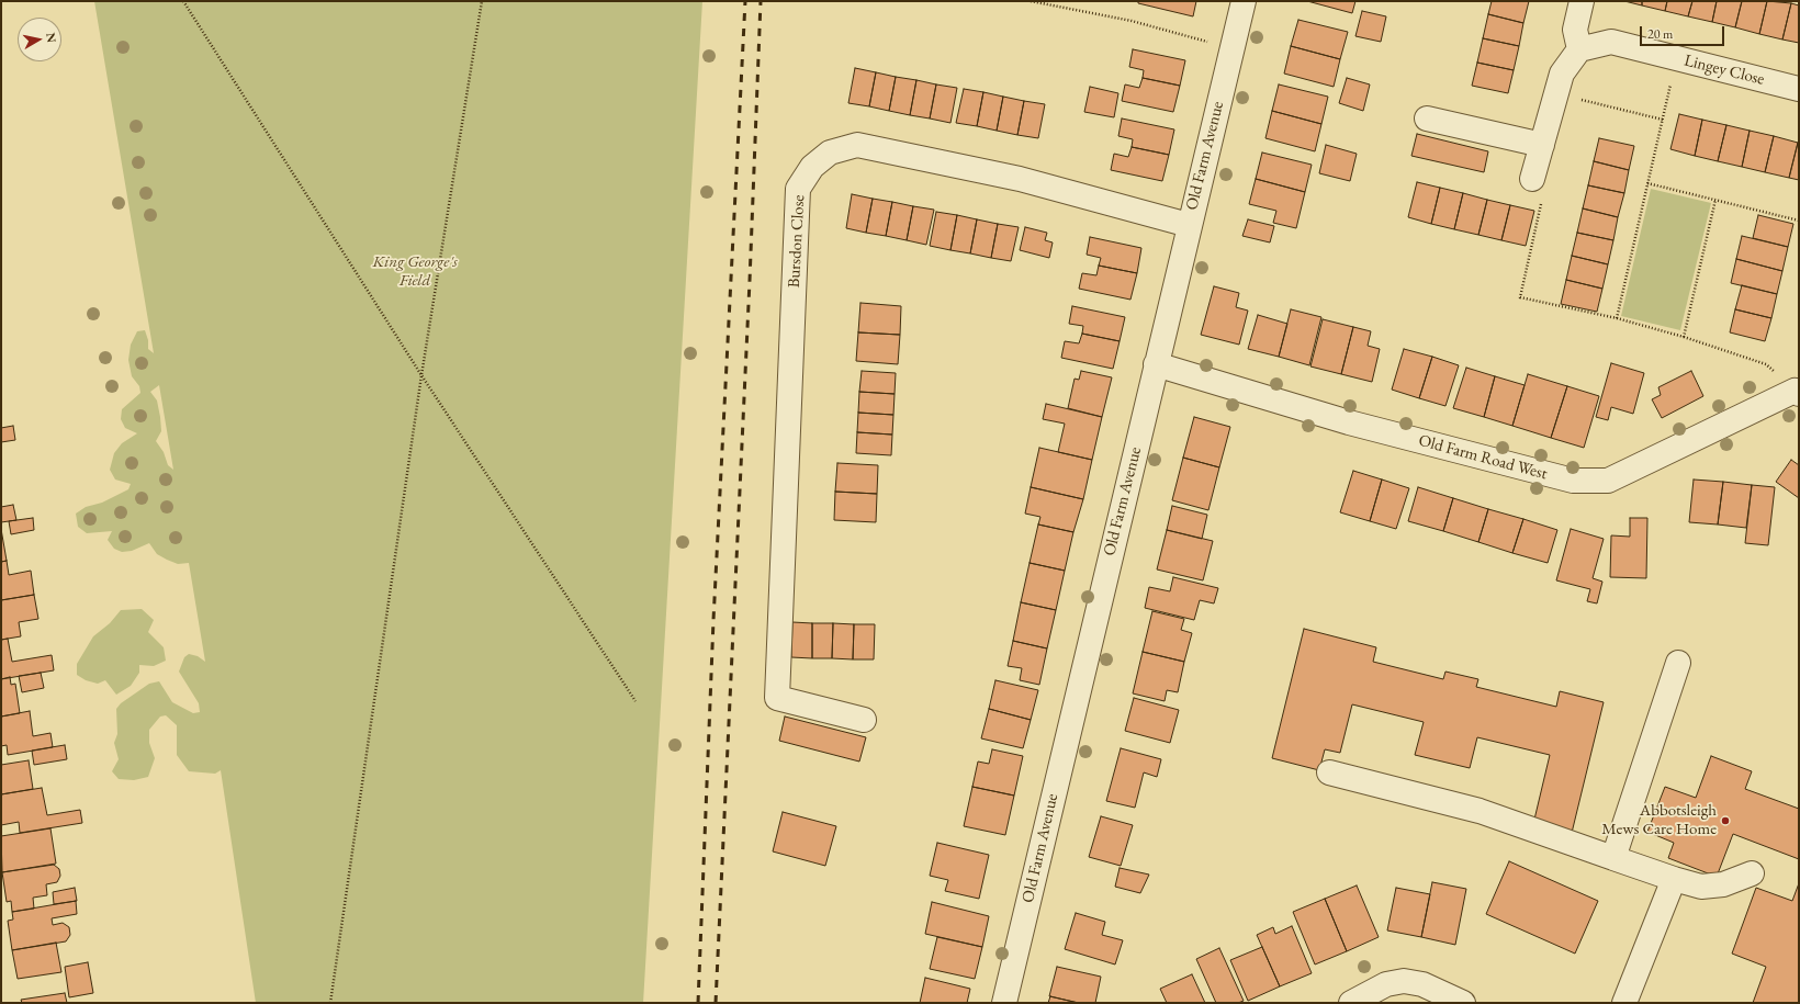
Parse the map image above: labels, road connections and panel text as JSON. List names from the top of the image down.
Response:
{
  "streets": {
    "street": [
      "Lingey Close",
      "Old Farm Avenue",
      "Bursdon Close",
      "Old Farm Road West"
    ]
  },
  "crossings": [
    ["Old Farm Avenue", "Bursdon Close"],
    ["Old Farm Avenue", "Old Farm Road West"]
  ],
  "parks": ["King George's Field"],
  "places": ["Abbotsleigh Mews Care Home"],
  "scale_bar": "20 m",
  "north": "right"
}
